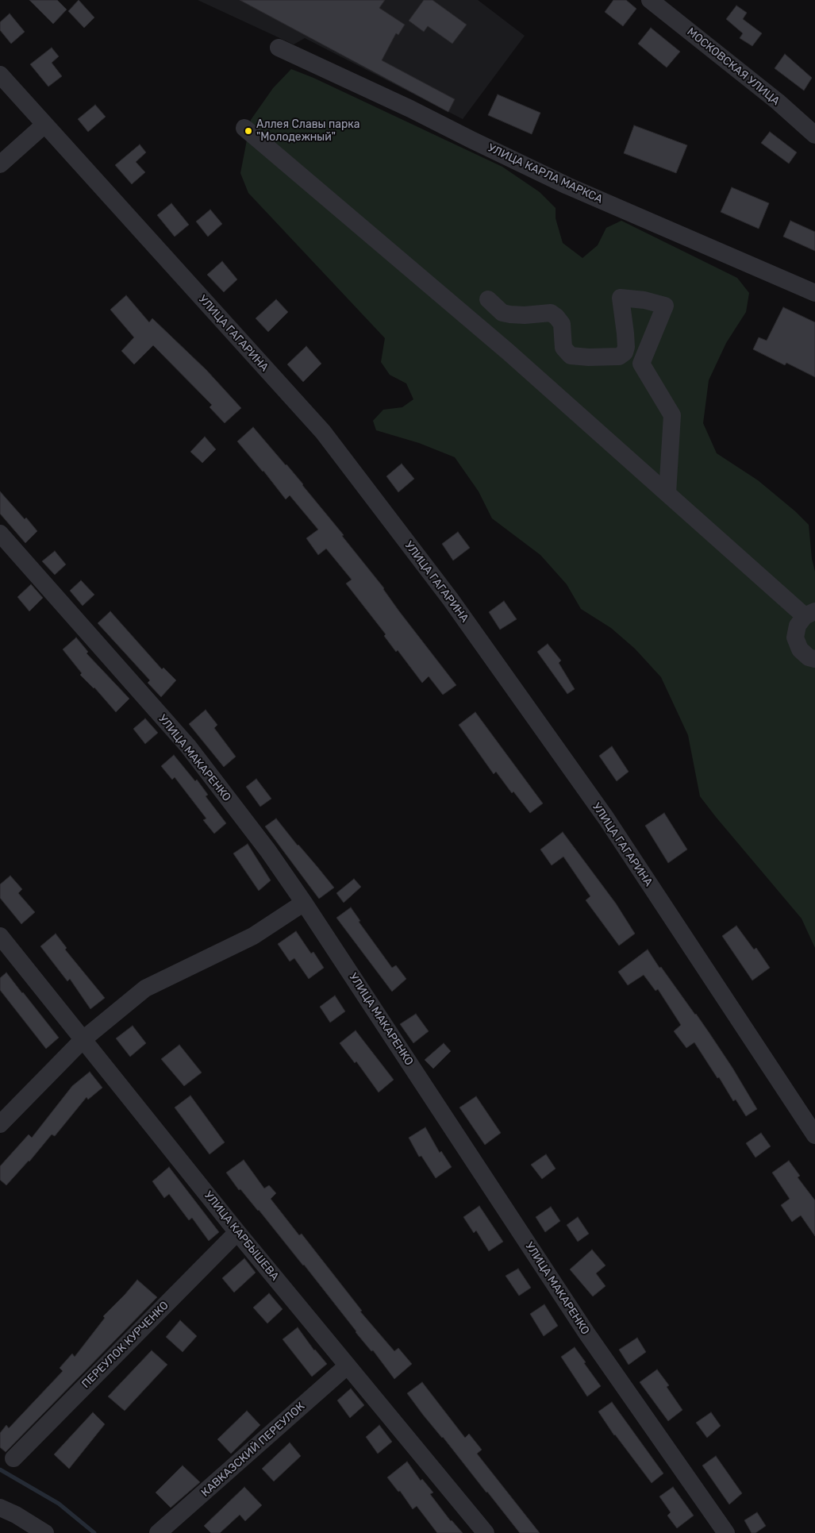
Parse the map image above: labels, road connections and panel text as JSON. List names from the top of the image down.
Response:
{
  "streets": {
    "street": [
      "МОСКОВСКАЯ УЛИЦА",
      "УЛИЦА КАРЛА МАРКСА",
      "УЛИЦА ГАГАРИНА",
      "УЛИЦА МАКАРЕНКО",
      "УЛИЦА КАРБЫШЕВА",
      "ПЕРЕУЛОК КУРЧЕНКО",
      "КАВКАЗСКИЙ ПЕРЕУЛОК"
    ]
  },
  "crossings": [
    ["УЛИЦА КАРБЫШЕВА", "ПЕРЕУЛОК КУРЧЕНКО"],
    ["УЛИЦА КАРБЫШЕВА", "КАВКАЗСКИЙ ПЕРЕУЛОК"]
  ],
  "places": ["Аллея Славы парка \"Молодежный\""]
}
